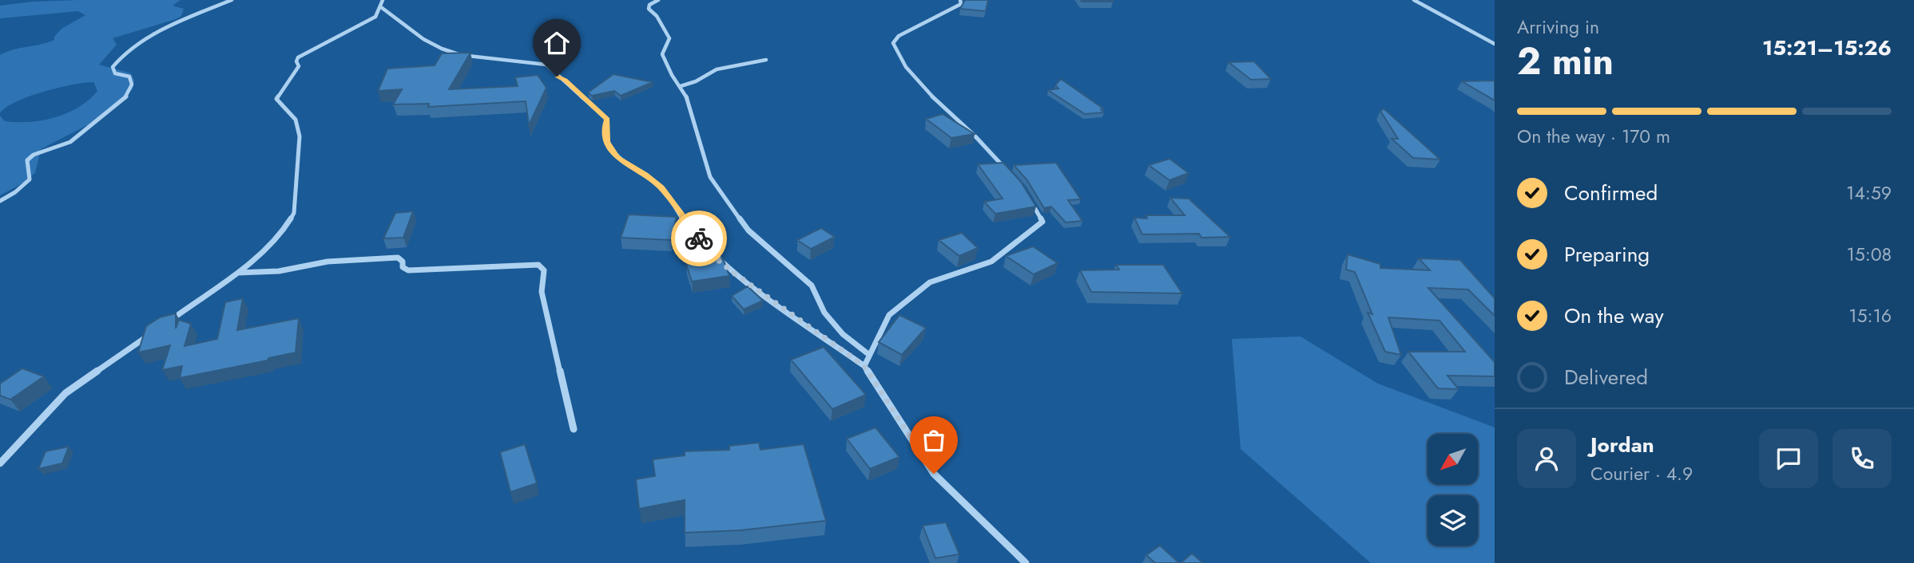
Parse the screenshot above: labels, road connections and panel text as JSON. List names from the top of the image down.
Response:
{
  "north": "bottom left",
  "page": {
    "heading": ["2 min", "Arriving in", "15:21–15:26"],
    "panel": ["Jordan", "Courier · 4.9"],
    "bar": "On the way · 170 m",
    "list": [
      ["Confirmed", "14:59"],
      ["Preparing", "15:08"],
      ["On the way", "15:16"],
      "Delivered"
    ]
  }
}
